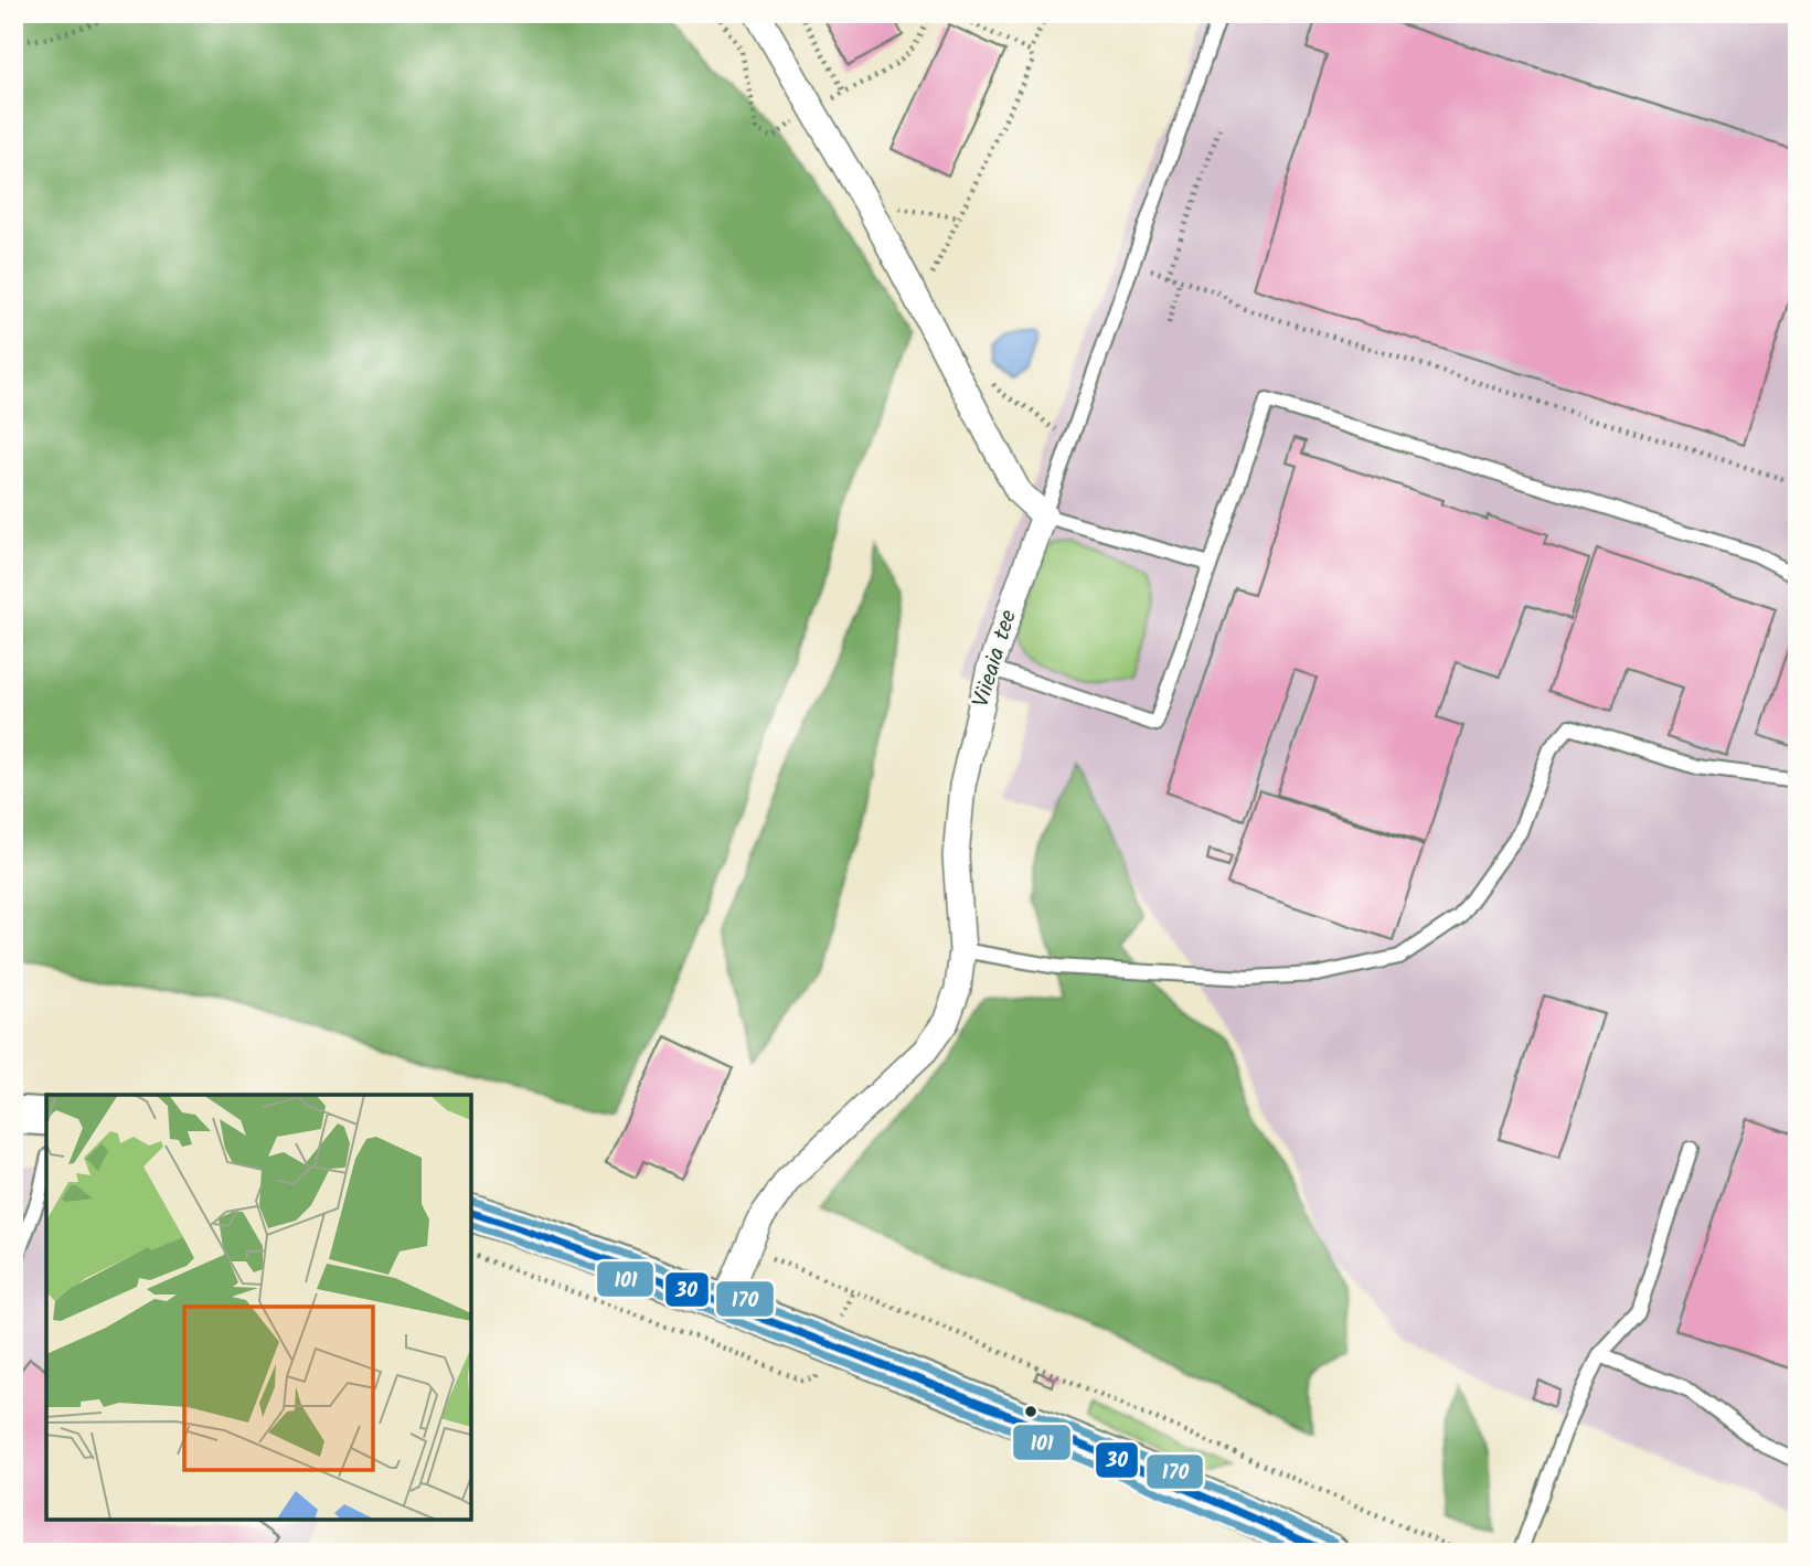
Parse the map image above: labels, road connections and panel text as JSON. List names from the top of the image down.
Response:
{
  "streets": {
    "street": ["Viieaia tee"]
  },
  "lines": ["transit line 170", "transit line 30", "transit line 101"]
}
